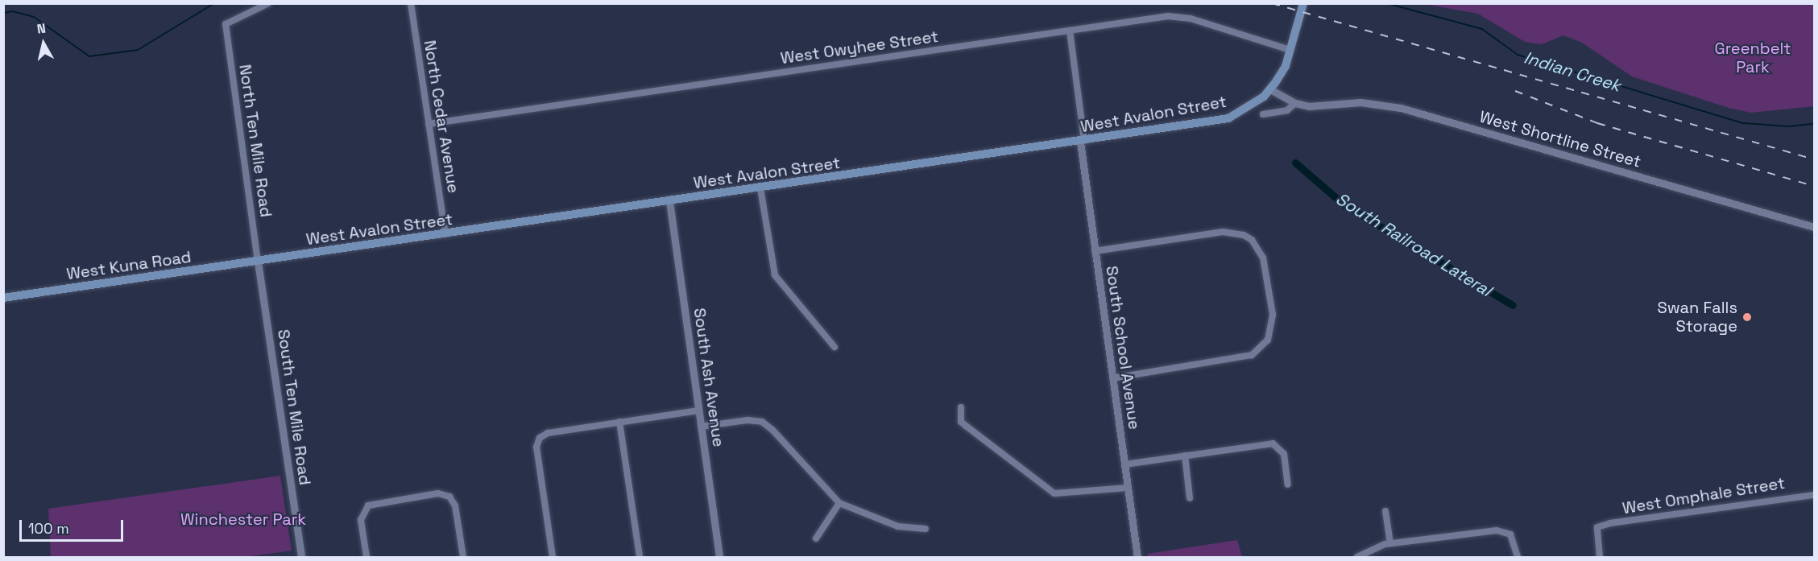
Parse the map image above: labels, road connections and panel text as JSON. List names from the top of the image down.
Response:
{
  "streets": {
    "main road": ["West Avalon Street", "West Kuna Road"],
    "street": [
      "West Owyhee Street",
      "North Cedar Avenue",
      "West Shortline Street",
      "North Ten Mile Road",
      "South School Avenue",
      "South Ash Avenue",
      "South Ten Mile Road",
      "West Omphale Street"
    ]
  },
  "crossings": [
    ["West Owyhee Street", "West Avalon Street"],
    ["West Owyhee Street", "North Cedar Avenue"],
    ["West Avalon Street", "North Cedar Avenue"],
    ["West Avalon Street", "West Shortline Street"],
    ["West Avalon Street", "North Ten Mile Road"],
    ["West Avalon Street", "West Kuna Road"],
    ["West Avalon Street", "South School Avenue"],
    ["West Avalon Street", "South Ash Avenue"],
    ["West Avalon Street", "South Ten Mile Road"],
    ["North Ten Mile Road", "West Kuna Road"],
    ["North Ten Mile Road", "South Ten Mile Road"],
    ["West Kuna Road", "South Ten Mile Road"]
  ],
  "water": ["Indian Creek", "South Railroad Lateral"],
  "parks": ["Greenbelt Park", "Winchester Park"],
  "places": ["Swan Falls Storage"],
  "scale_bar": "100 m",
  "north": "top"
}
